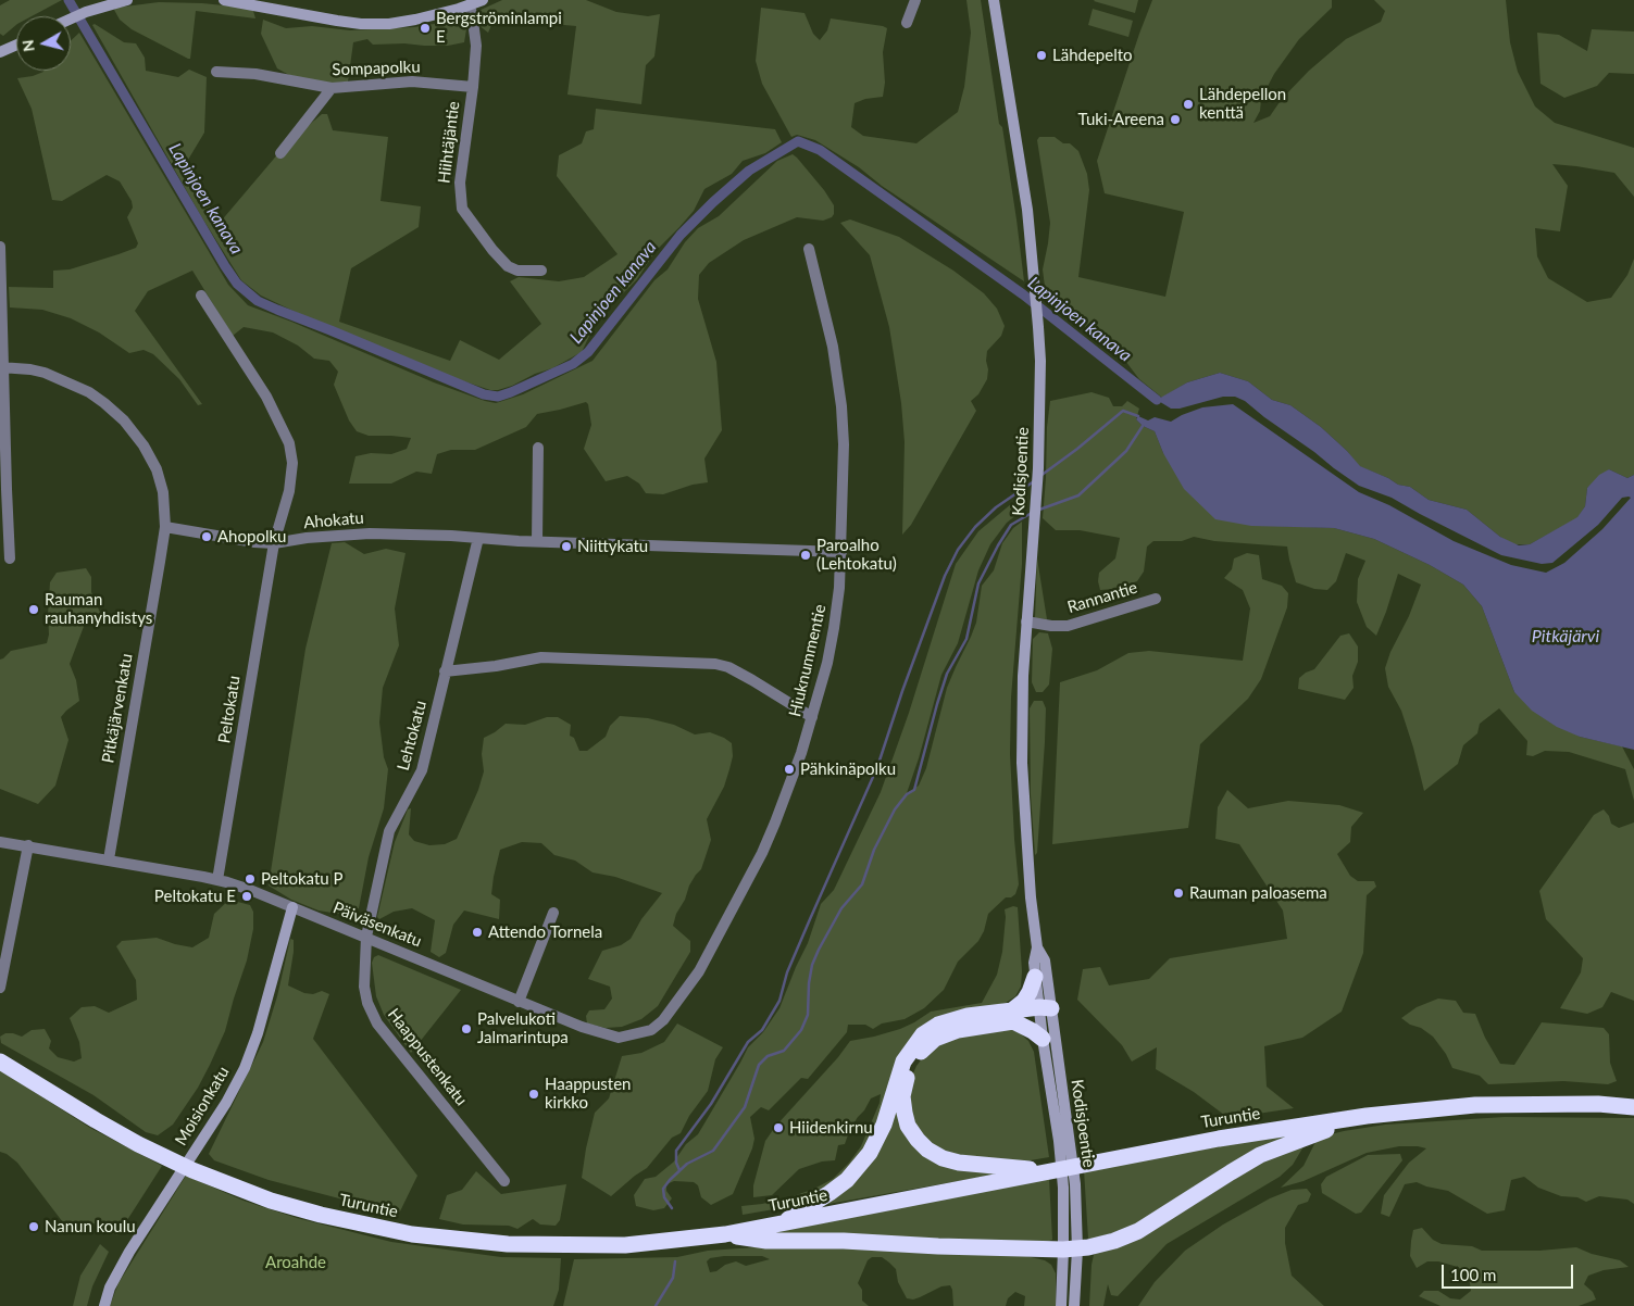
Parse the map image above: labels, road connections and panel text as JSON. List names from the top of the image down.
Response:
{
  "streets": {
    "highway": ["Turuntie"],
    "street": [
      "Sompapolku",
      "Hiihtäjäntie",
      "Kodisjoentie",
      "Ahokatu",
      "Rannantie",
      "Hiuknummentie",
      "Pitkäjärvenkatu",
      "Peltokatu",
      "Lehtokatu",
      "Päiväsenkatu",
      "Haappustenkatu",
      "Moisionkatu"
    ]
  },
  "crossings": [
    ["Sompapolku", "Hiihtäjäntie"],
    ["Kodisjoentie", "Rannantie"],
    ["Ahokatu", "Pitkäjärvenkatu"],
    ["Ahokatu", "Peltokatu"],
    ["Ahokatu", "Lehtokatu"],
    ["Hiuknummentie", "Päiväsenkatu"],
    ["Pitkäjärvenkatu", "Päiväsenkatu"],
    ["Peltokatu", "Päiväsenkatu"],
    ["Lehtokatu", "Päiväsenkatu"],
    ["Lehtokatu", "Haappustenkatu"],
    ["Päiväsenkatu", "Haappustenkatu"],
    ["Päiväsenkatu", "Moisionkatu"]
  ],
  "water": ["Lapinjoen kanava", "Pitkäjärvi"],
  "parks": ["Aroahde"],
  "places": [
    "Bergströminlampi E",
    "Lähdepelto",
    "Lähdepellon kenttä",
    "Tuki-Areena",
    "Ahopolku",
    "Niittykatu",
    "Paroalho (Lehtokatu)",
    "Rauman rauhanyhdistys",
    "Pähkinäpolku",
    "Peltokatu P",
    "Rauman paloasema",
    "Peltokatu E",
    "Attendo Tornela",
    "Palvelukoti Jalmarintupa",
    "Haappusten kirkko",
    "Hiidenkirnu",
    "Nanun koulu"
  ],
  "scale_bar": "100 m",
  "north": "left"
}
